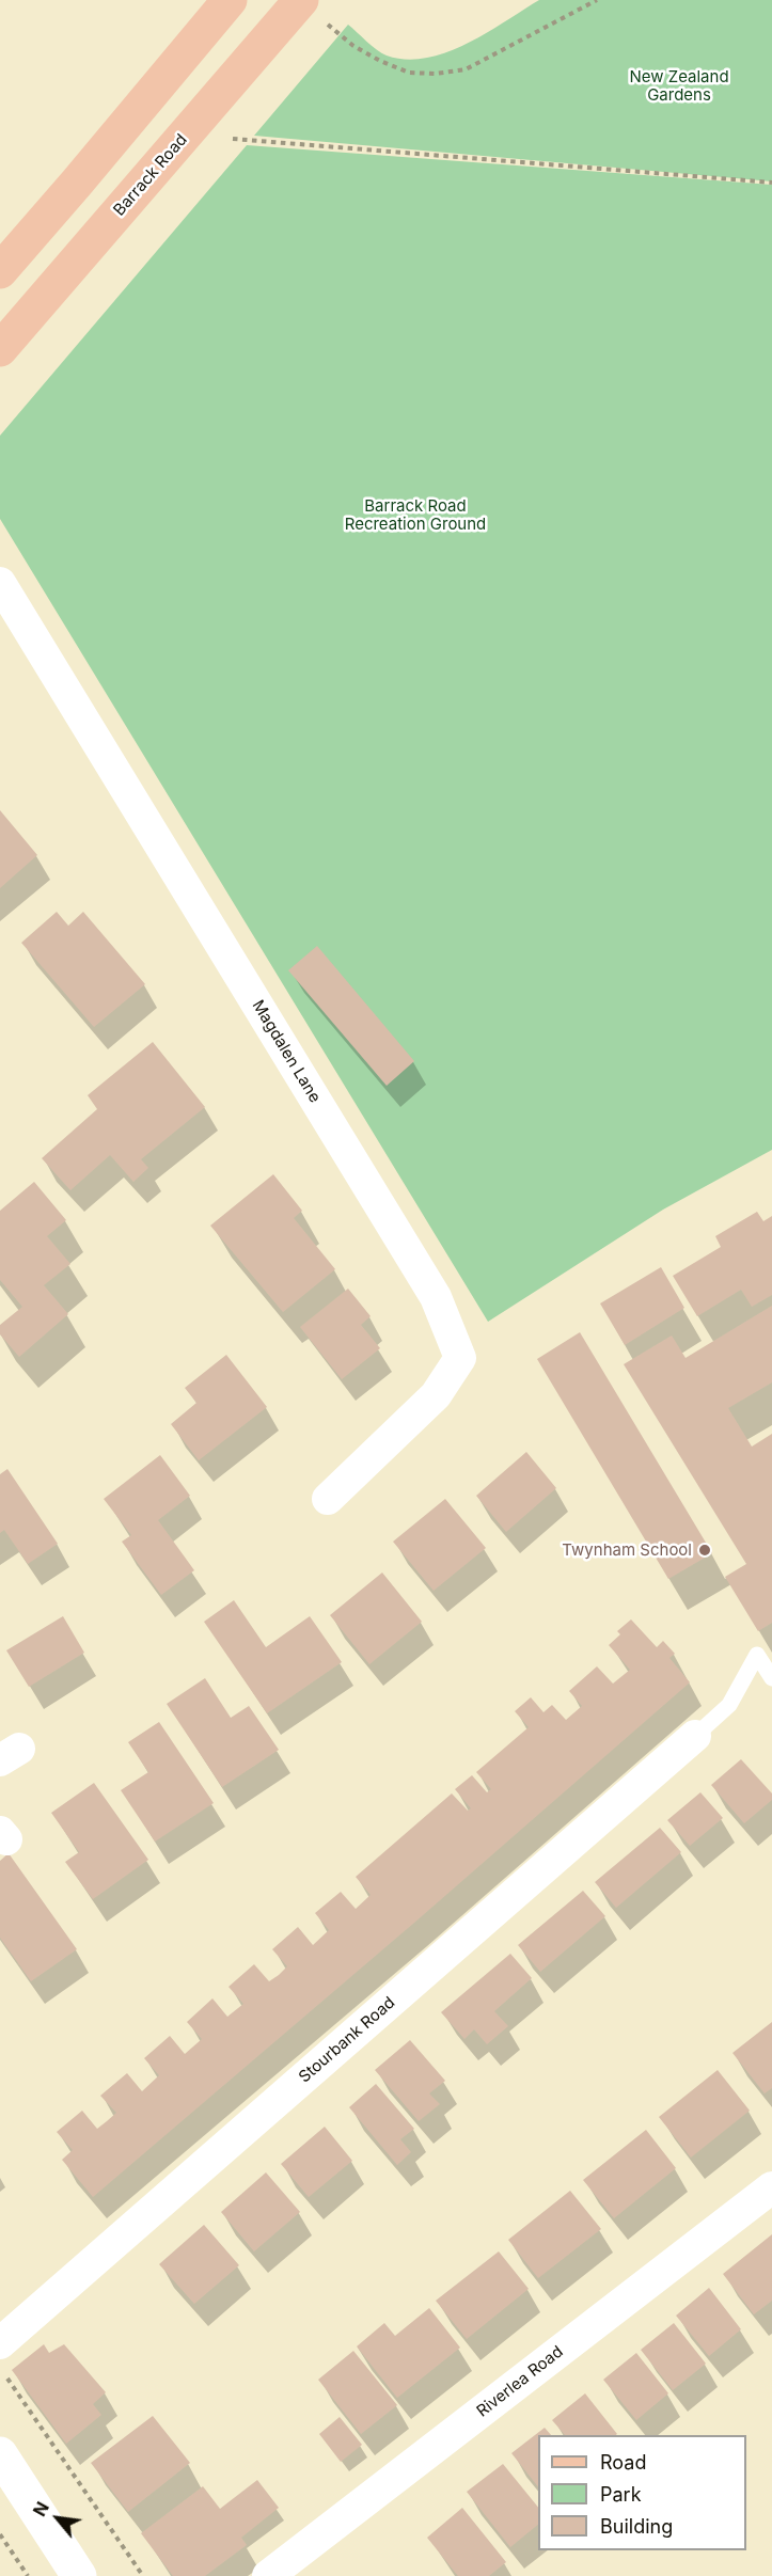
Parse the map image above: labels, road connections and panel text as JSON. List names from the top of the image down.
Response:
{
  "streets": {
    "main road": ["Barrack Road"],
    "street": ["Magdalen Lane", "Stourbank Road", "Riverlea Road"]
  },
  "parks": ["New Zealand Gardens", "Barrack Road Recreation Ground"],
  "places": ["Twynham School"],
  "legend": ["Road", "Park", "Building"],
  "north": "top left"
}
